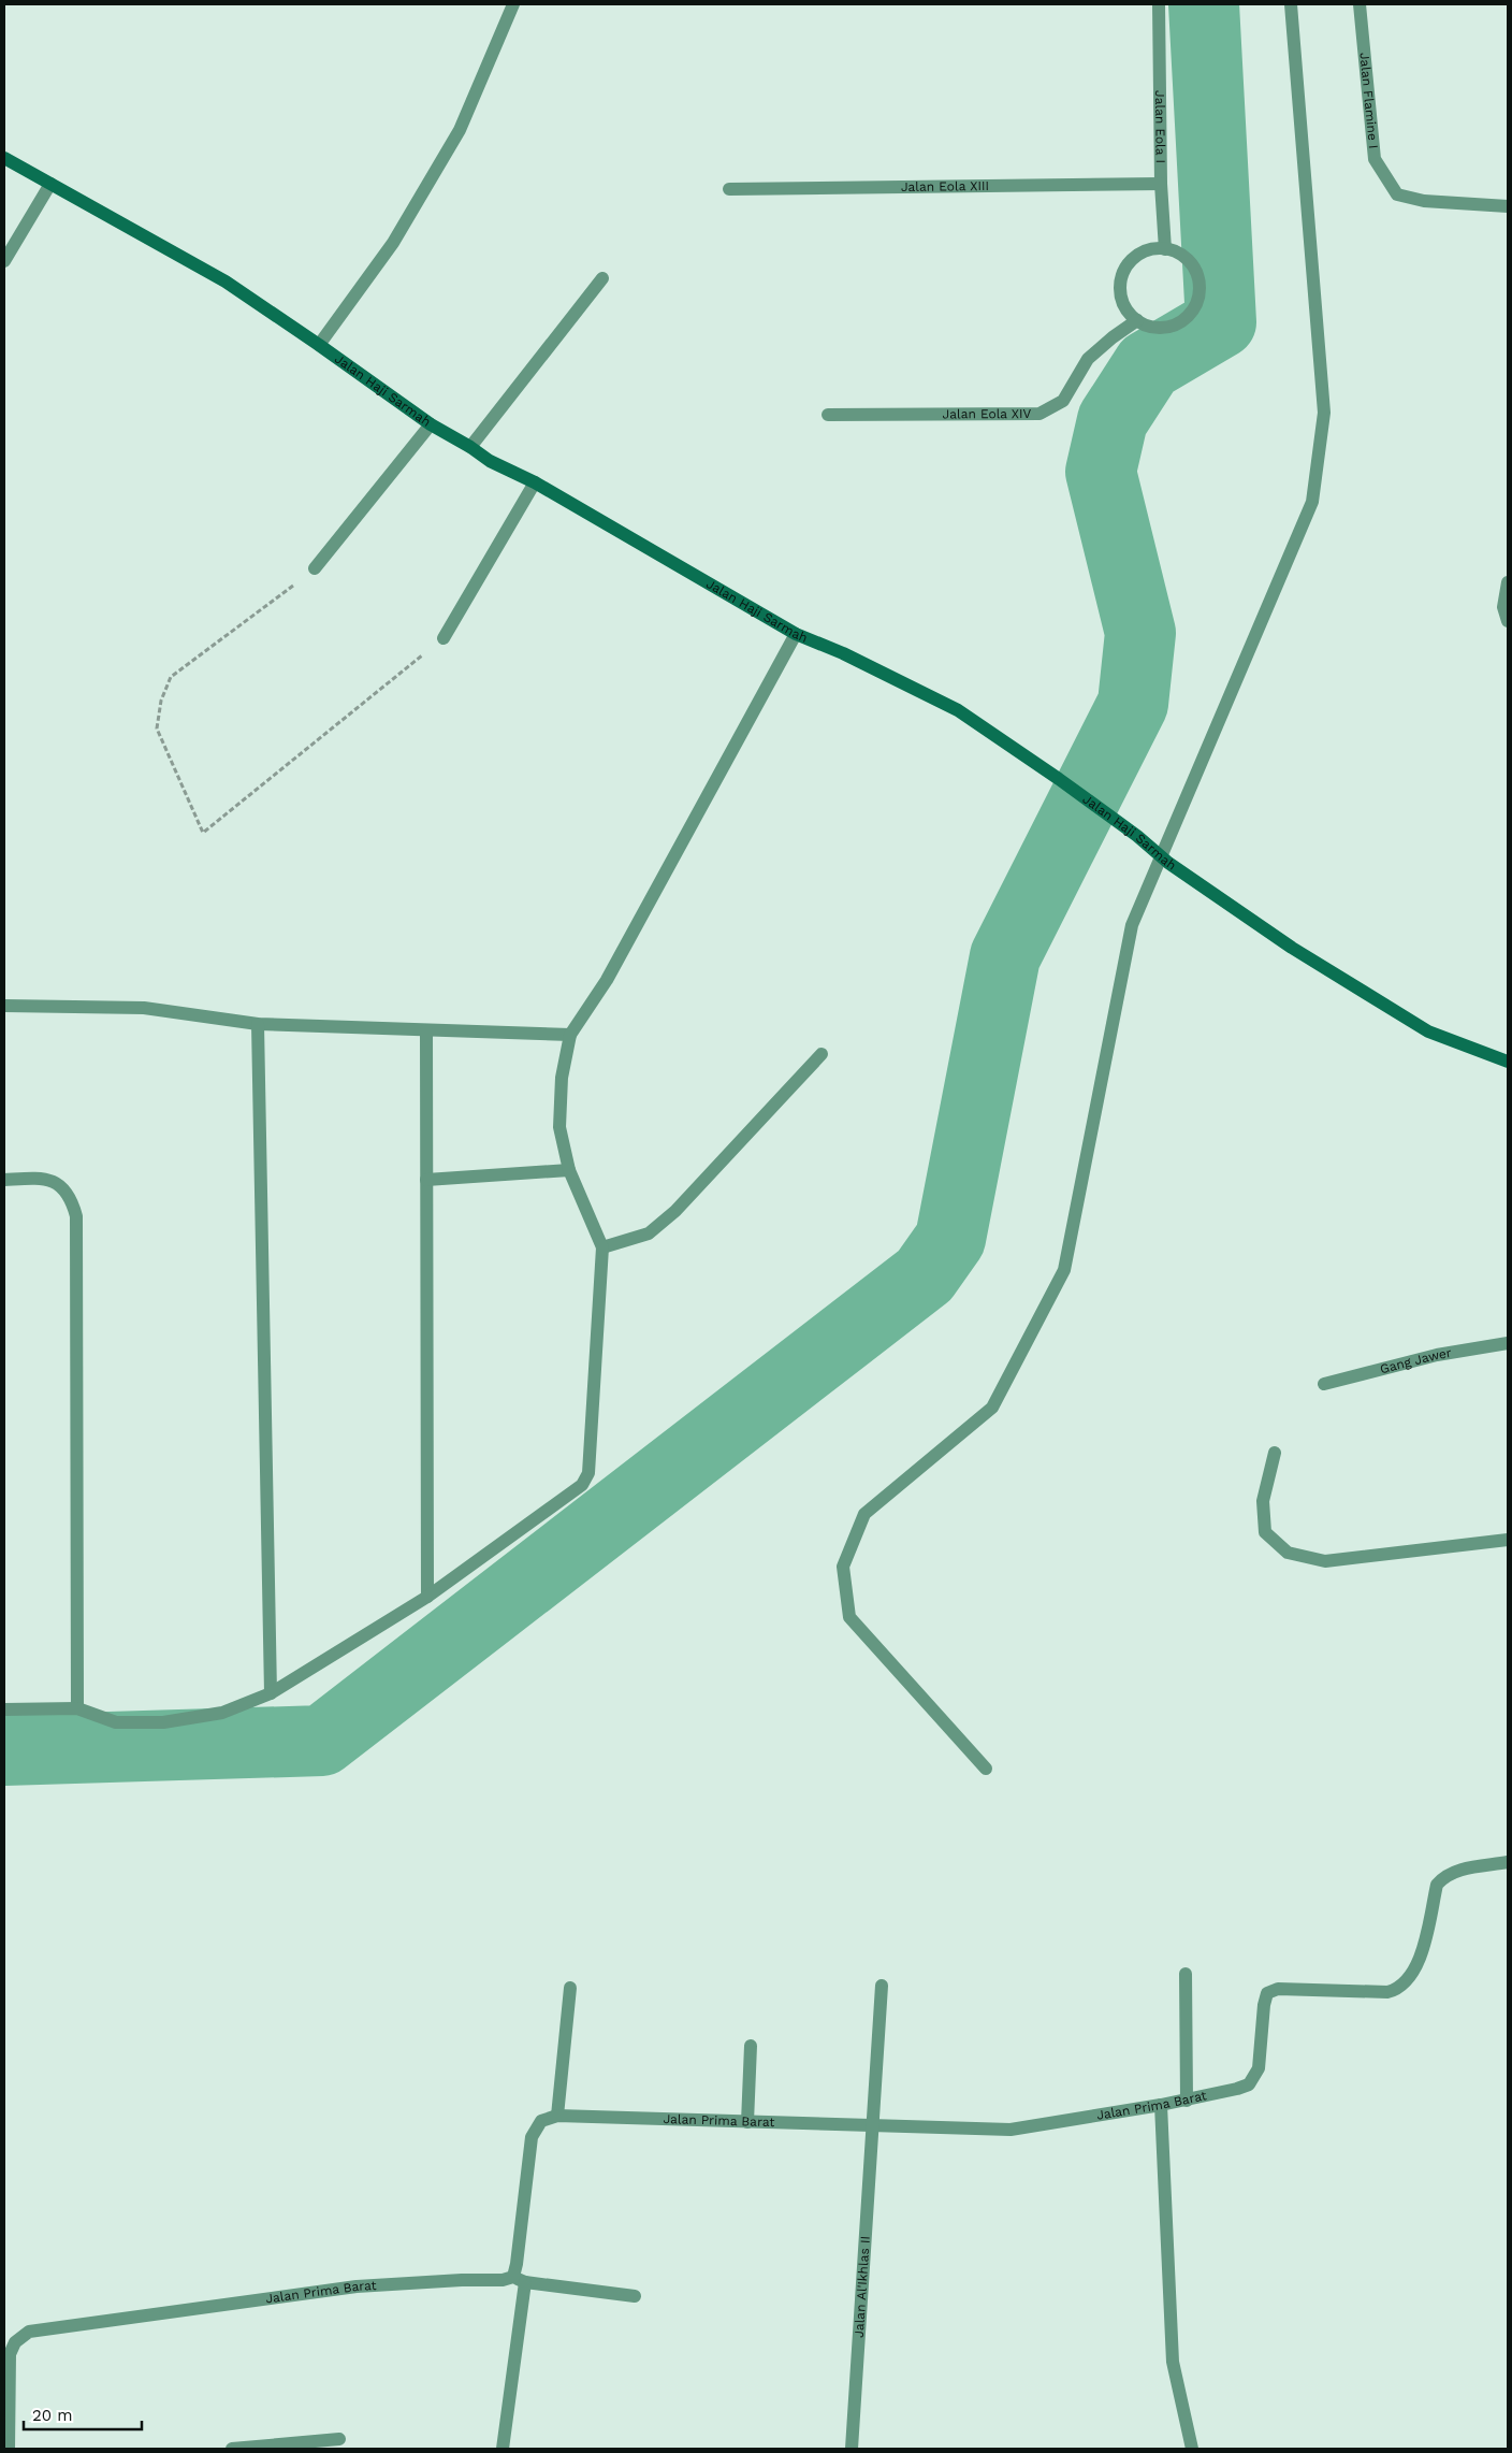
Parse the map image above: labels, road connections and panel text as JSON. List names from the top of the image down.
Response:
{
  "streets": {
    "street": [
      "Jalan Flamine I",
      "Jalan Eola I",
      "Jalan Eola XIII",
      "Jalan Haji Sarmah",
      "Jalan Eola XIV",
      "Gang Jawer",
      "Jalan Prima Barat",
      "Jalan Al'Ikhlas II"
    ]
  },
  "crossings": [
    ["Jalan Eola I", "Jalan Eola XIII"],
    ["Jalan Eola I", "Jalan Eola XIV"],
    ["Jalan Prima Barat", "Jalan Al'Ikhlas II"]
  ],
  "scale_bar": "20 m"
}
